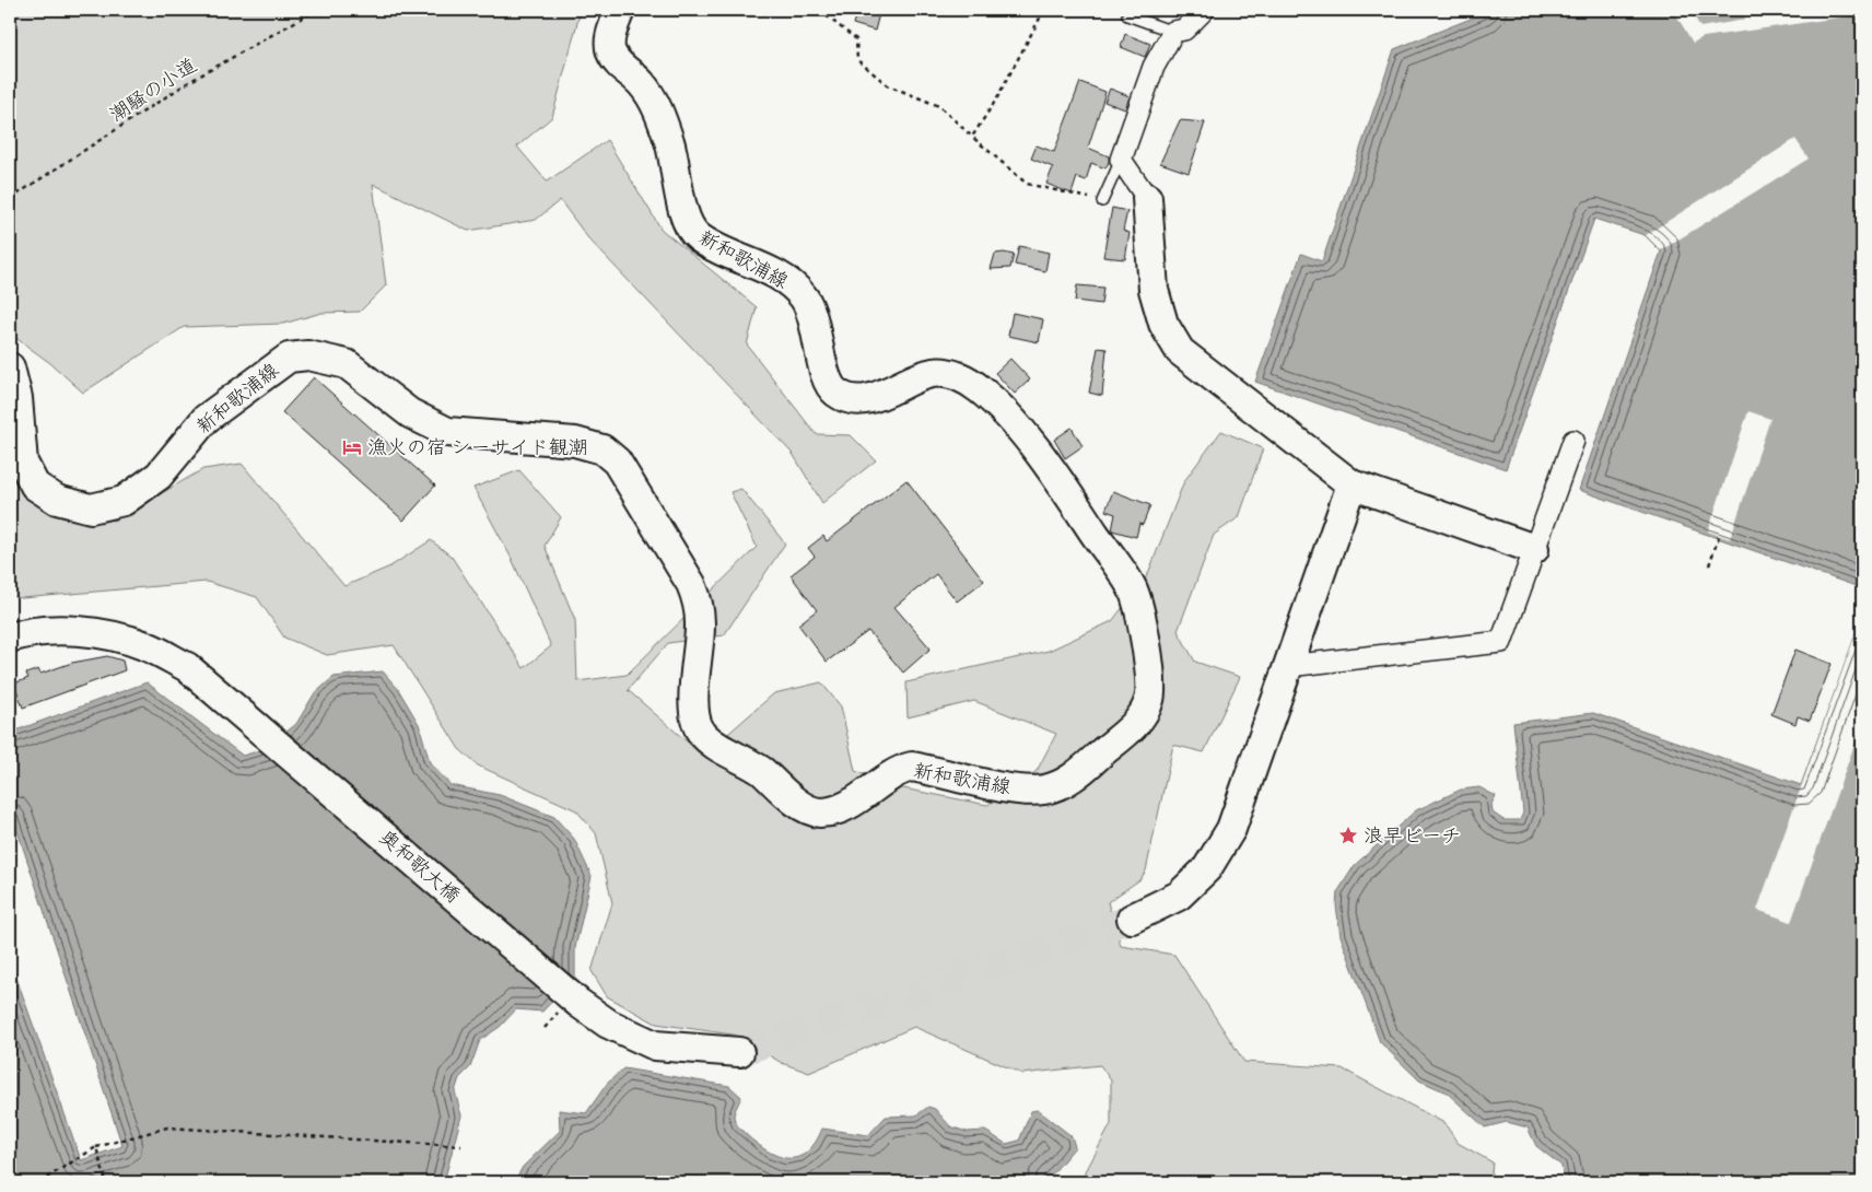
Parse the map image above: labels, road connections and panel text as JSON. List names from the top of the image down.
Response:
{
  "streets": {
    "main road": ["新和歌浦線", "奥和歌大橋"],
    "path": ["潮騒の小道"]
  },
  "places": {
    "hotel": ["漁火の宿 シーサイド観潮"],
    "place": ["浪早ビーチ"]
  }
}
